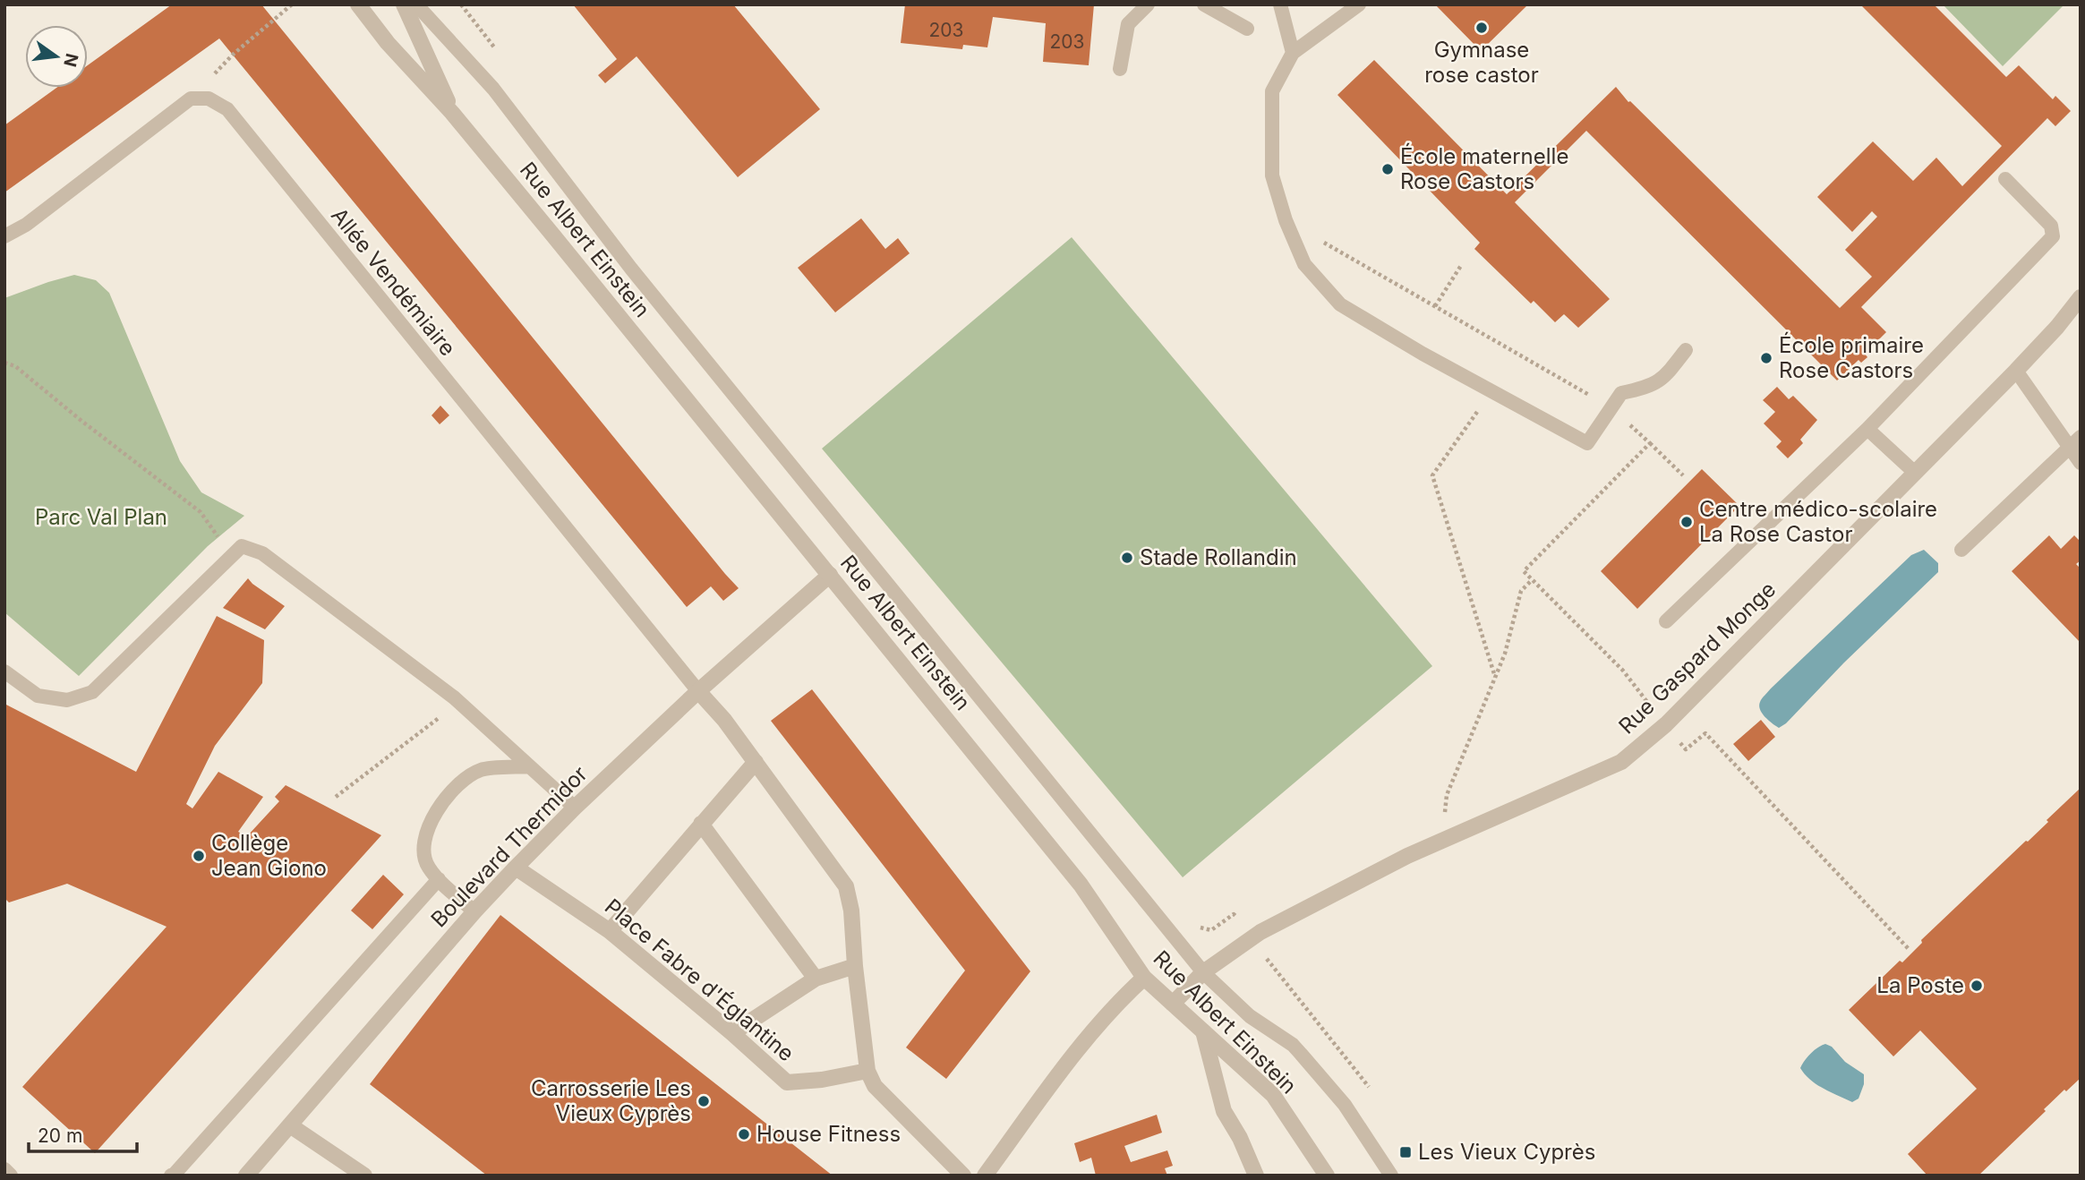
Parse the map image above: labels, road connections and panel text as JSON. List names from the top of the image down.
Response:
{
  "streets": {
    "street": [
      "Rue Albert Einstein",
      "Rue Gaspard Monge",
      "Boulevard Thermidor",
      "Place Fabre d'Églantine"
    ],
    "lane": ["Allée Vendémiaire"]
  },
  "crossings": [
    ["Rue Albert Einstein", "Rue Gaspard Monge"],
    ["Rue Albert Einstein", "Boulevard Thermidor"],
    ["Allée Vendémiaire", "Boulevard Thermidor"],
    ["Boulevard Thermidor", "Place Fabre d'Églantine"]
  ],
  "parks": ["Parc Val Plan"],
  "places": {
    "other": [
      "Gymnase rose castor",
      "École maternelle Rose Castors",
      "École primaire Rose Castors",
      "Centre médico-scolaire La Rose Castor",
      "Stade Rollandin",
      "Collège Jean Giono",
      "La Poste",
      "Carrosserie Les Vieux Cyprès",
      "House Fitness"
    ],
    "transit": ["Les Vieux Cyprès"]
  },
  "house_numbers": ["203", "203"],
  "scale_bar": "20 m",
  "north": "right"
}
